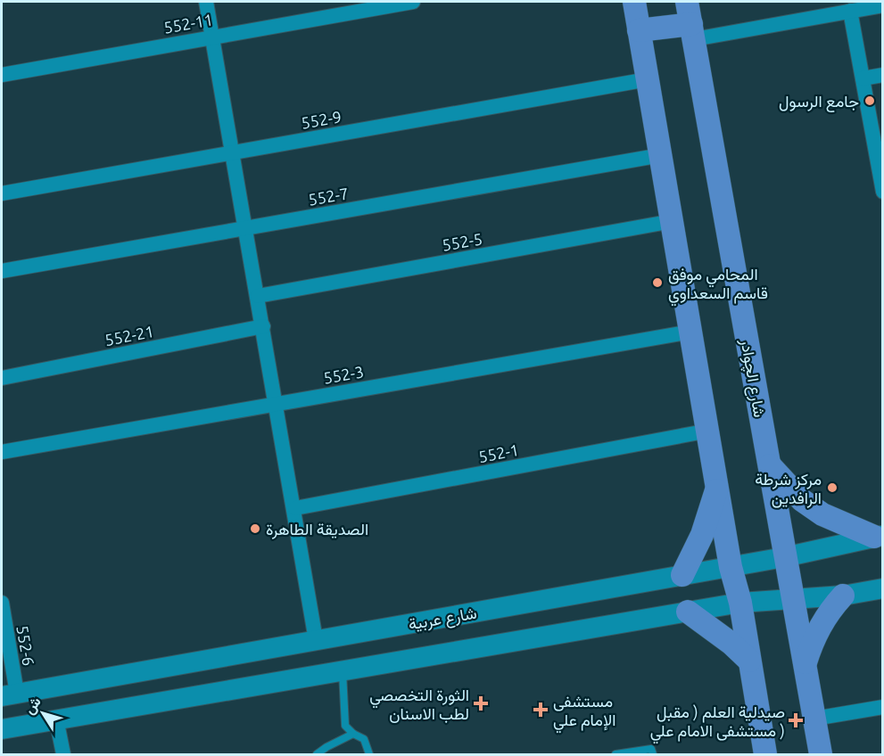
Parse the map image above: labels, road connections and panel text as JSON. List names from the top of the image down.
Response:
{
  "streets": {
    "main road": ["شارع الچوادر", "شارع عربية"],
    "street": [
      "552-11",
      "552-9",
      "552-7",
      "552-5",
      "552-21",
      "552-3",
      "552-1",
      "552-6"
    ]
  },
  "crossings": [
    ["شارع الچوادر", "شارع عربية"],
    ["شارع عربية", "552-6"]
  ],
  "places": {
    "other": [
      "جامع الرسول",
      "المحامي موفق قاسم السعداوي",
      "مركز شرطة الرافدين",
      "الصديقة الطاهرة"
    ],
    "health": ["الثورة التخصصي لطب الاسنان", "مستشفى الإمام علي", "صيدلية العلم ( مقبل مستشفى الامام علي )"]
  },
  "north": "top left"
}
